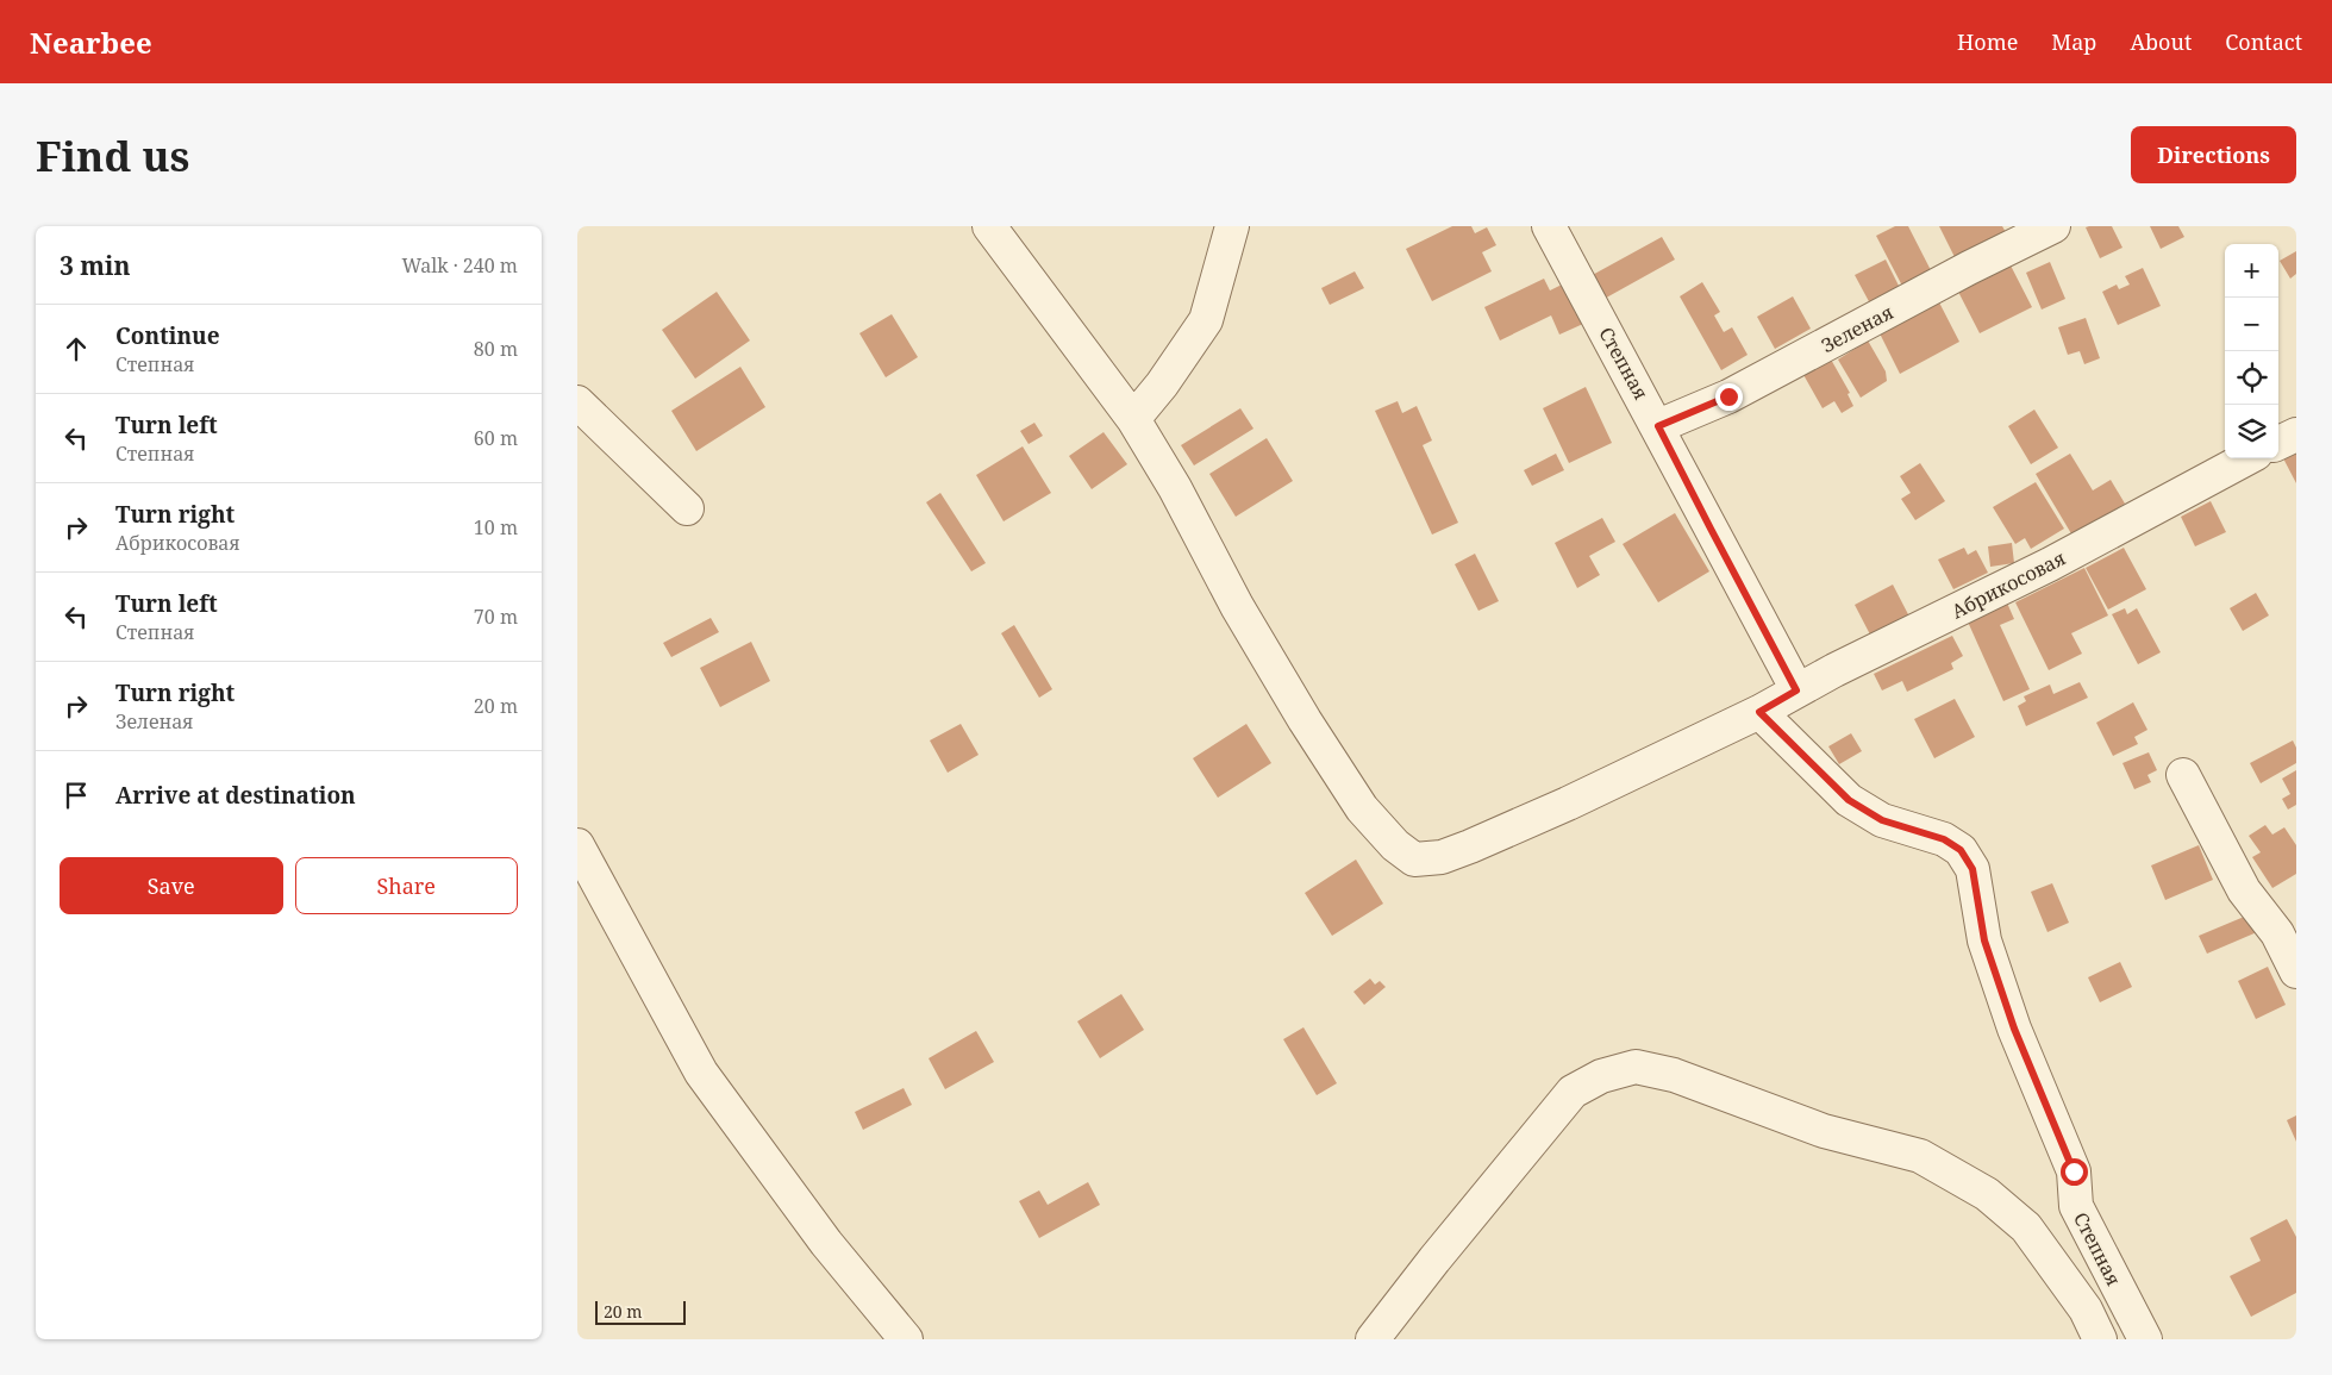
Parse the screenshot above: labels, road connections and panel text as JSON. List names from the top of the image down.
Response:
{
  "streets": {
    "street": ["Зеленая", "Степная", "Абрикосовая"]
  },
  "crossings": [
    ["Зеленая", "Степная"],
    ["Степная", "Абрикосовая"]
  ],
  "scale_bar": "20 m",
  "page": {
    "header": "Nearbee",
    "nav": [
      "Home",
      "Map",
      "About",
      "Contact"
    ],
    "buttons": [
      "Directions",
      ["Save", "Share"]
    ],
    "title": "Find us",
    "heading": ["3 min", "Walk · 240 m"],
    "map_buttons": ["+", "−"],
    "list": [
      ["Continue", "Степная", "80 m"],
      ["Turn left", "Степная", "60 m"],
      ["Turn right", "Абрикосовая", "10 m"],
      ["Turn left", "Степная", "70 m"],
      ["Turn right", "Зеленая", "20 m"],
      "Arrive at destination"
    ],
    "scale": "20 m"
  }
}
